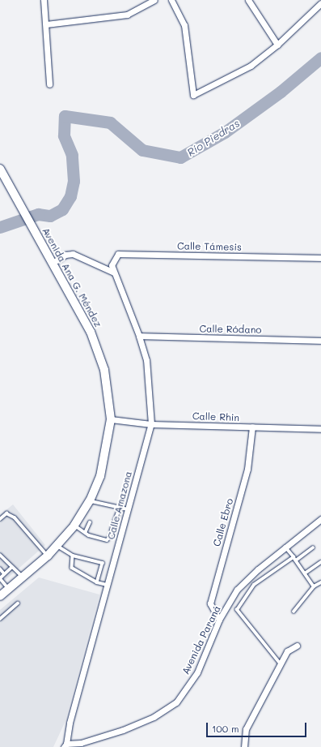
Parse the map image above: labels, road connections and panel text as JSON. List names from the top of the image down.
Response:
{
  "streets": {
    "main road": ["Avenida Ana G. Méndez"],
    "street": [
      "Calle Támesis",
      "Calle Ródano",
      "Calle Rhin",
      "Calle Amazona",
      "Calle Ebro",
      "Avenida Paraná"
    ]
  },
  "crossings": [
    ["Calle Támesis", "Calle Amazona"],
    ["Avenida Ana G. Méndez", "Calle Rhin"],
    ["Calle Ródano", "Calle Amazona"],
    ["Calle Rhin", "Calle Amazona"],
    ["Calle Rhin", "Calle Ebro"],
    ["Calle Amazona", "Avenida Paraná"],
    ["Calle Ebro", "Avenida Paraná"]
  ],
  "water": ["Río Piedras"],
  "scale_bar": "100 m"
}
